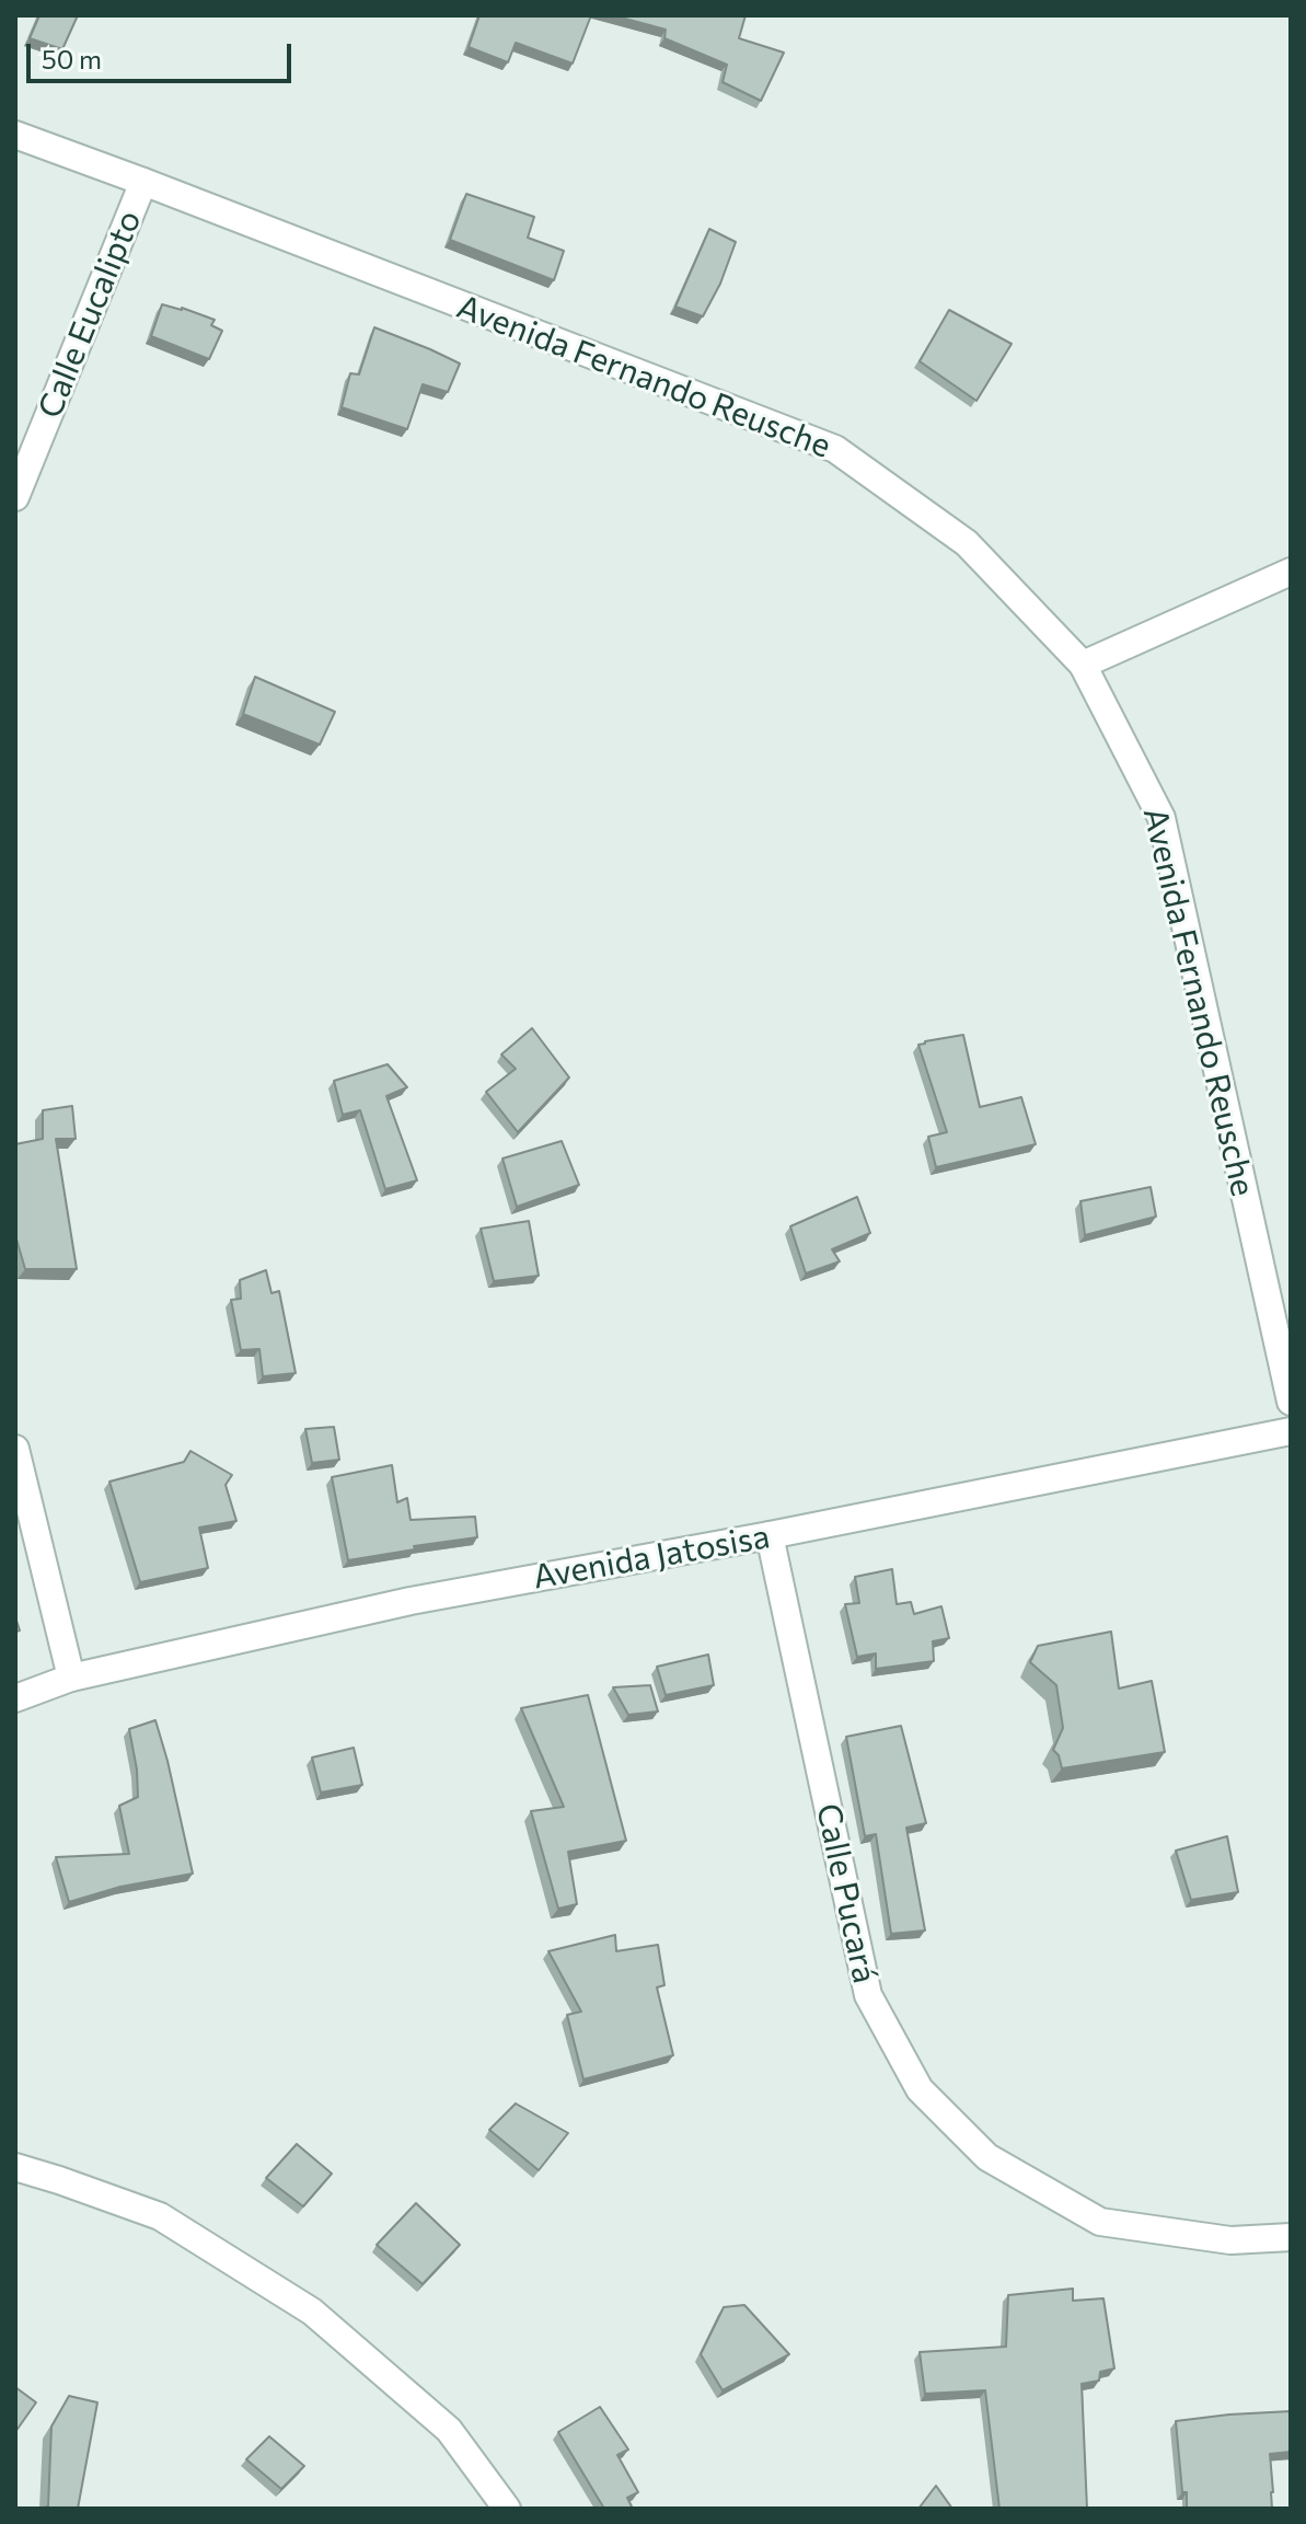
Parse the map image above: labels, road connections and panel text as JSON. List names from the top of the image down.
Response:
{
  "streets": {
    "street": [
      "Calle Eucalipto",
      "Avenida Fernando Reusche",
      "Avenida Jatosisa",
      "Calle Pucará"
    ]
  },
  "crossings": [
    ["Calle Eucalipto", "Avenida Fernando Reusche"],
    ["Avenida Jatosisa", "Calle Pucará"]
  ],
  "scale_bar": "50 m"
}
